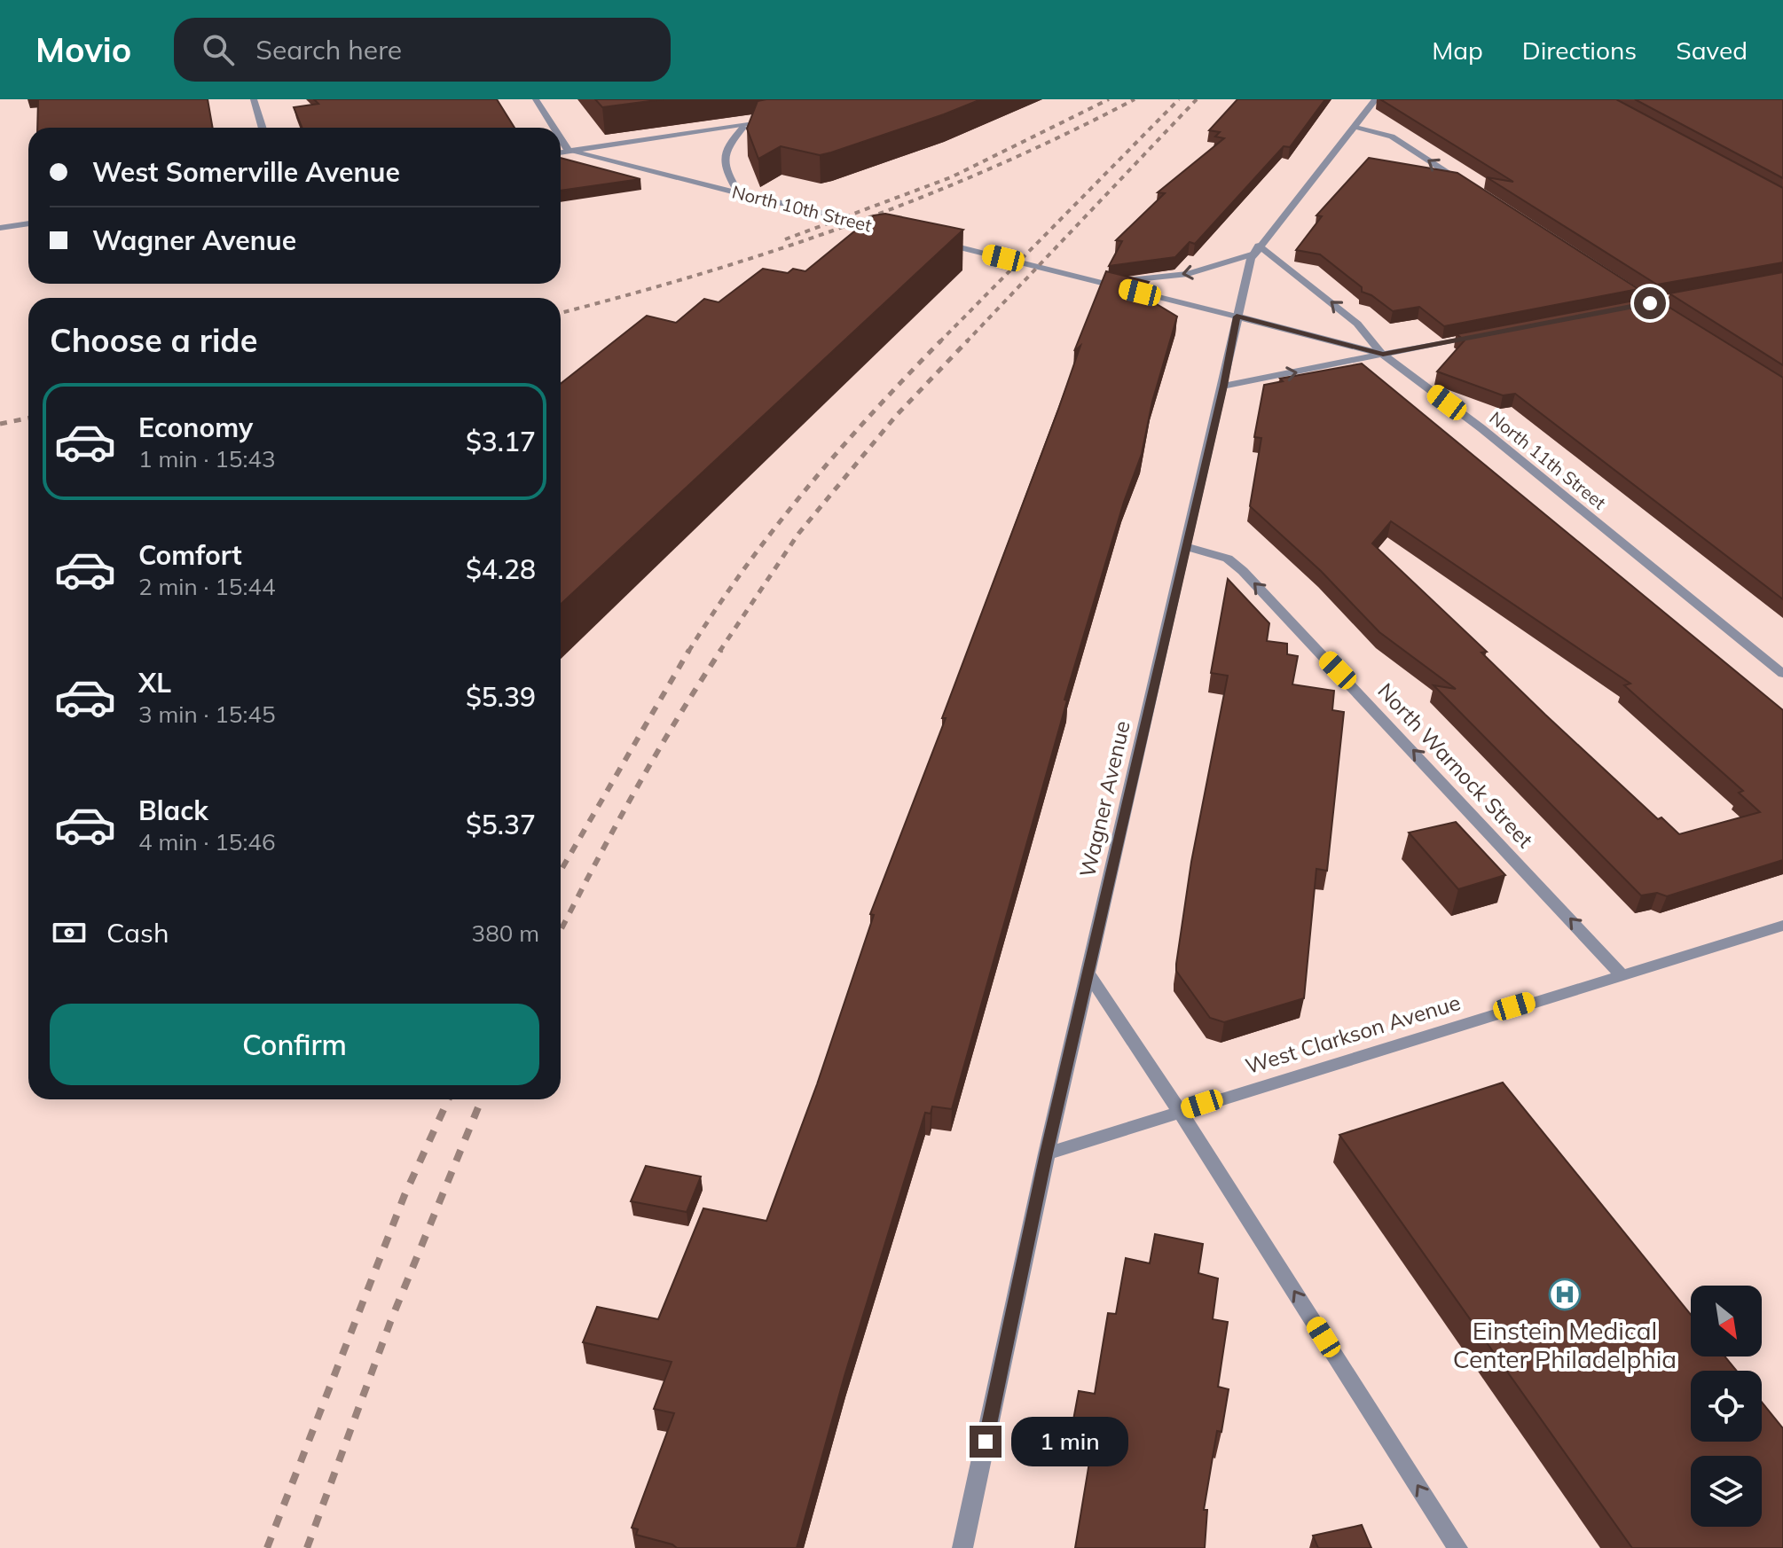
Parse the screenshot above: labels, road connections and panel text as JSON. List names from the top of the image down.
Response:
{
  "streets": {
    "street": [
      "North 10th Street",
      "North 11th Street",
      "North Warnock Street",
      "Wagner Avenue",
      "West Clarkson Avenue"
    ]
  },
  "crossings": [
    ["North 11th Street", "Wagner Avenue"],
    ["North Warnock Street", "Wagner Avenue"],
    ["North Warnock Street", "West Clarkson Avenue"]
  ],
  "one_way": ["North Warnock Street"],
  "places": {
    "hospital": ["Einstein Medical Center Philadelphia"]
  },
  "north": "bottom right",
  "page": {
    "header": "Movio",
    "search": "Search here",
    "nav": ["Map", "Directions", "Saved"],
    "banner": ["West Somerville Avenue", "Wagner Avenue"],
    "heading": "Choose a ride",
    "list": [
      {
        "name": "Economy",
        "note": "1 min · 15:43",
        "value": "$3.17"
      },
      {
        "name": "Comfort",
        "note": "2 min · 15:44",
        "value": "$4.28"
      },
      {
        "name": "XL",
        "note": "3 min · 15:45",
        "value": "$5.39"
      },
      {
        "name": "Black",
        "note": "4 min · 15:46",
        "value": "$5.37"
      }
    ],
    "pay": ["Cash", "380 m"],
    "buttons": "Confirm",
    "bubble": "1 min"
  }
}
